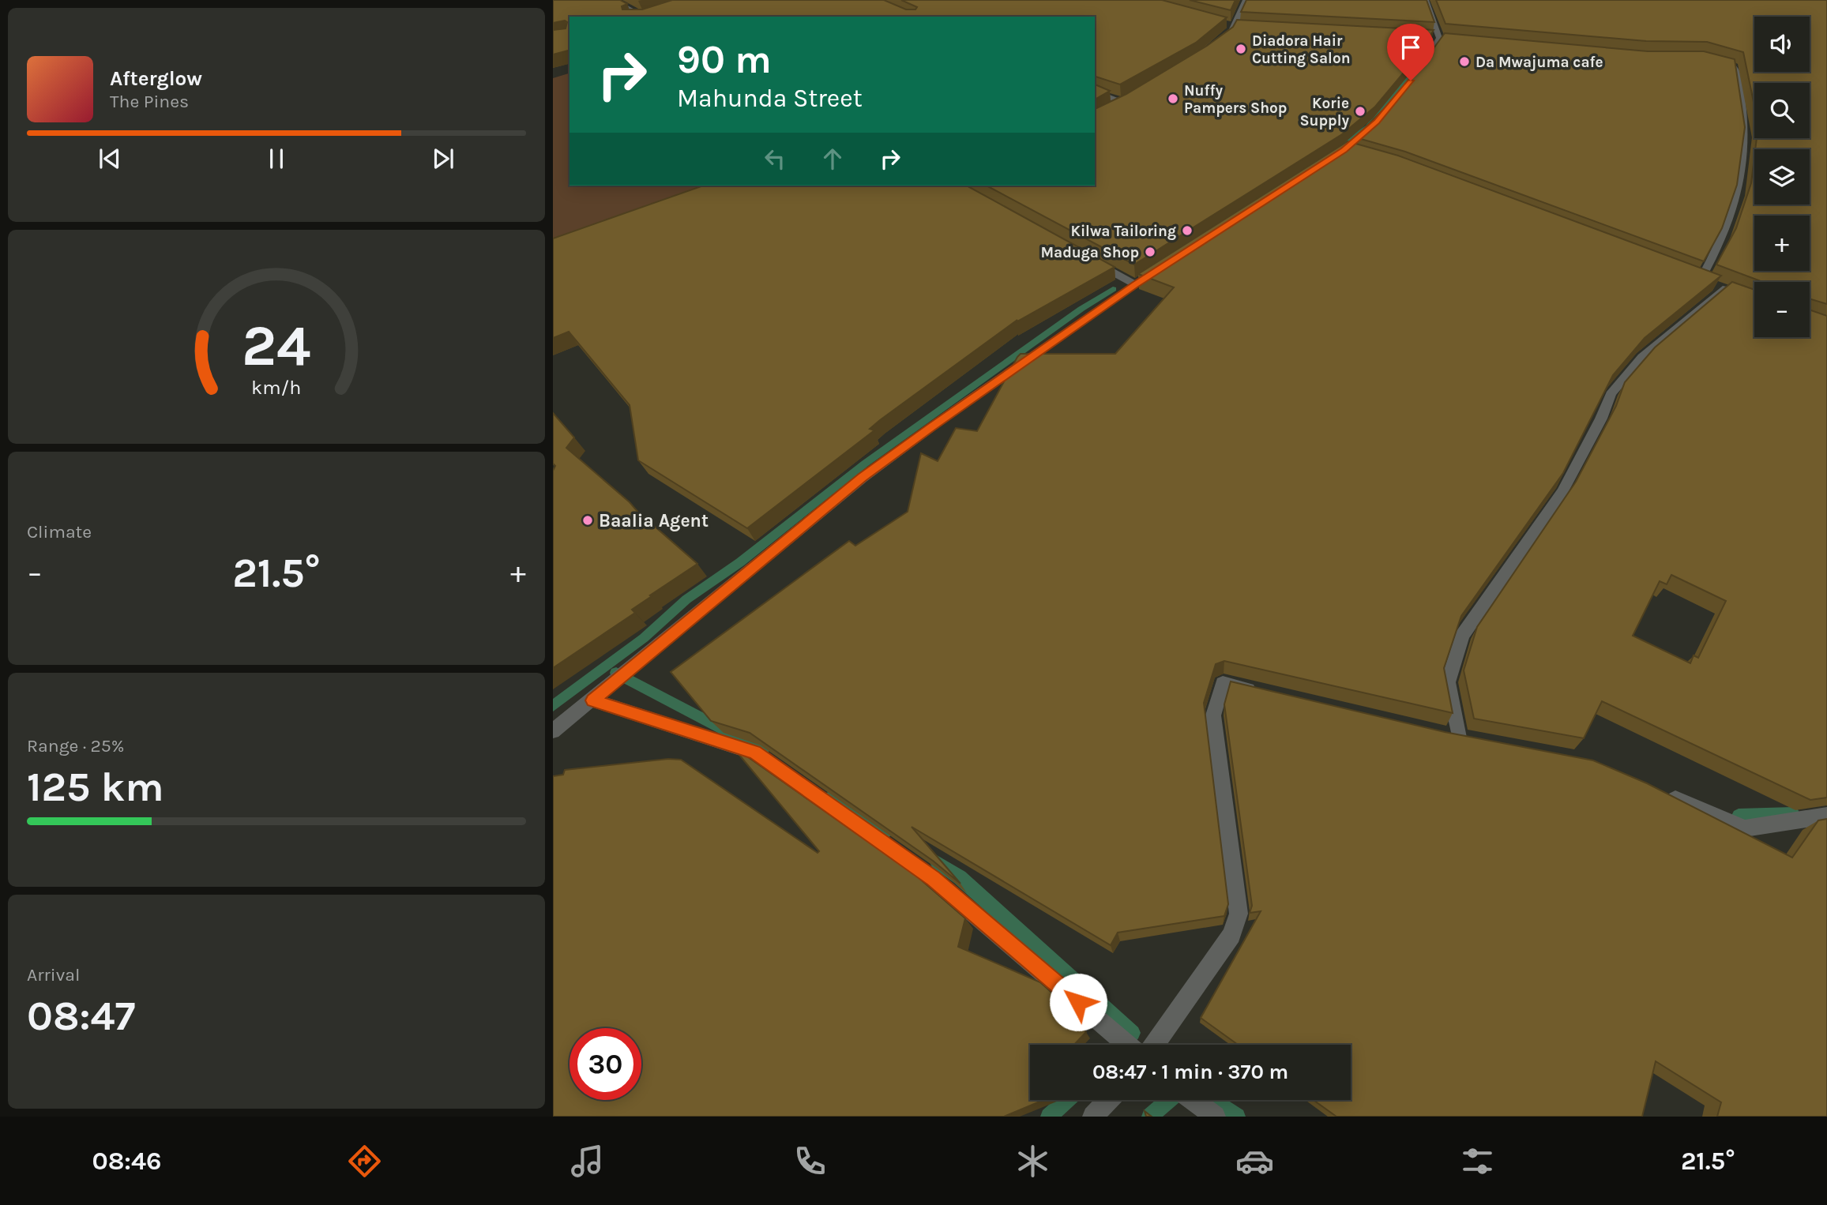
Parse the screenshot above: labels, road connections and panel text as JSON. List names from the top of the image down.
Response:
{
  "places": [
    "Diadora Hair Cutting Salon",
    "Da Mwajuma cafe",
    "Nuffy Pampers Shop",
    "Korie Supply",
    "Kilwa Tailoring",
    "Maduga Shop",
    "Baalia Agent"
  ],
  "page": {
    "map_buttons": ["+", "−"],
    "turn": ["90 m", "Mahunda Street"],
    "song": ["Afterglow", "The Pines"],
    "tile": [
      "Climate",
      ["Range · 25%", "125 km"],
      ["Arrival", "08:47"]
    ],
    "heat": ["−", "21.5°", "+"],
    "limit": "30",
    "trip": "08:47 · 1 min · 370 m",
    "tabs": ["08:46", "21.5°"],
    "gauge": ["24", "km/h"]
  }
}
